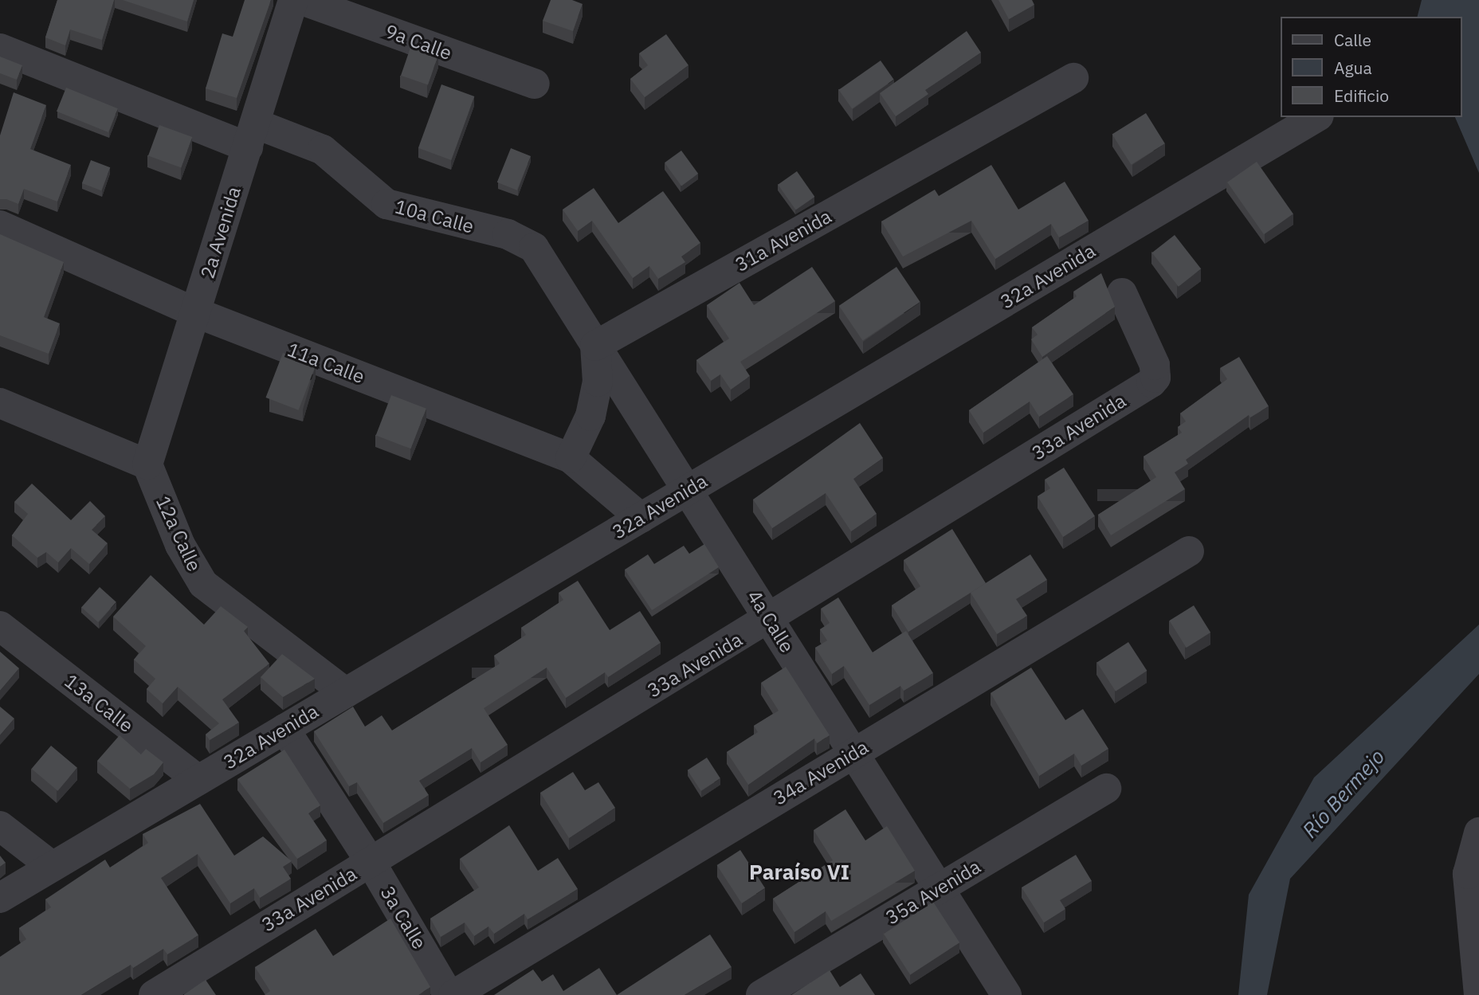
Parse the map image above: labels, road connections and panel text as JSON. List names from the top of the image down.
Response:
{
  "streets": {
    "street": [
      "9a Calle",
      "10a Calle",
      "2a Avenida",
      "31a Avenida",
      "32a Avenida",
      "11a Calle",
      "33a Avenida",
      "12a Calle",
      "4a Calle",
      "13a Calle",
      "34a Avenida",
      "35a Avenida",
      "3a Calle"
    ]
  },
  "crossings": [
    ["10a Calle", "2a Avenida"],
    ["10a Calle", "4a Calle"],
    ["2a Avenida", "11a Calle"],
    ["2a Avenida", "12a Calle"],
    ["31a Avenida", "4a Calle"],
    ["32a Avenida", "11a Calle"],
    ["32a Avenida", "12a Calle"],
    ["32a Avenida", "4a Calle"],
    ["32a Avenida", "13a Calle"],
    ["32a Avenida", "3a Calle"],
    ["33a Avenida", "4a Calle"],
    ["33a Avenida", "3a Calle"],
    ["4a Calle", "34a Avenida"],
    ["4a Calle", "35a Avenida"]
  ],
  "districts": ["Paraíso VI"],
  "water": ["Río Bermejo"],
  "legend": ["Calle", "Agua", "Edificio"]
}
